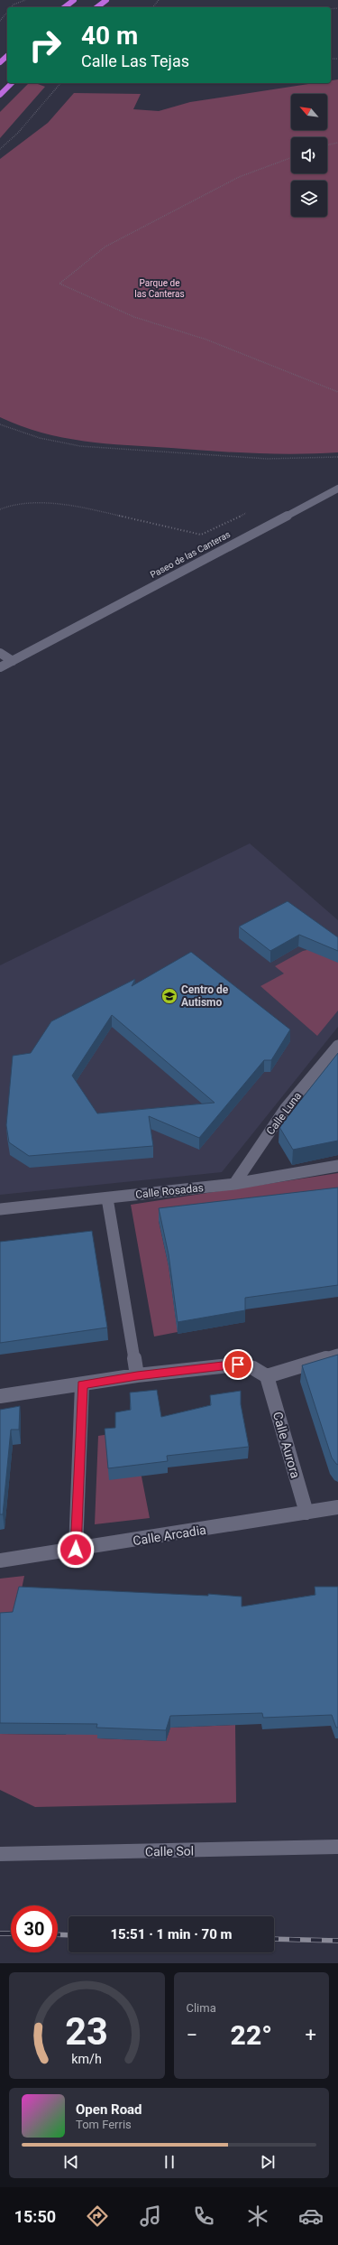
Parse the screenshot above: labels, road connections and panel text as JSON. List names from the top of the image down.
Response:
{
  "streets": {
    "street": [
      "Paseo de las Canteras",
      "Calle Luna",
      "Calle Rosadas",
      "Calle Aurora",
      "Calle Arcadia",
      "Calle Sol"
    ]
  },
  "crossings": [
    ["Calle Luna", "Calle Rosadas"],
    ["Calle Aurora", "Calle Arcadia"]
  ],
  "parks": ["Parque de las Canteras"],
  "places": {
    "school or university": ["Centro de Autismo"]
  },
  "north": "top left",
  "page": {
    "turn": ["40 m", "Calle Las Tejas"],
    "limit": "30",
    "trip": "15:51 · 1 min · 70 m",
    "tile": "Clima",
    "heat": ["−", "22°", "+"],
    "song": ["Open Road", "Tom Ferris"],
    "tabs": "15:50",
    "gauge": ["23", "km/h"]
  }
}
